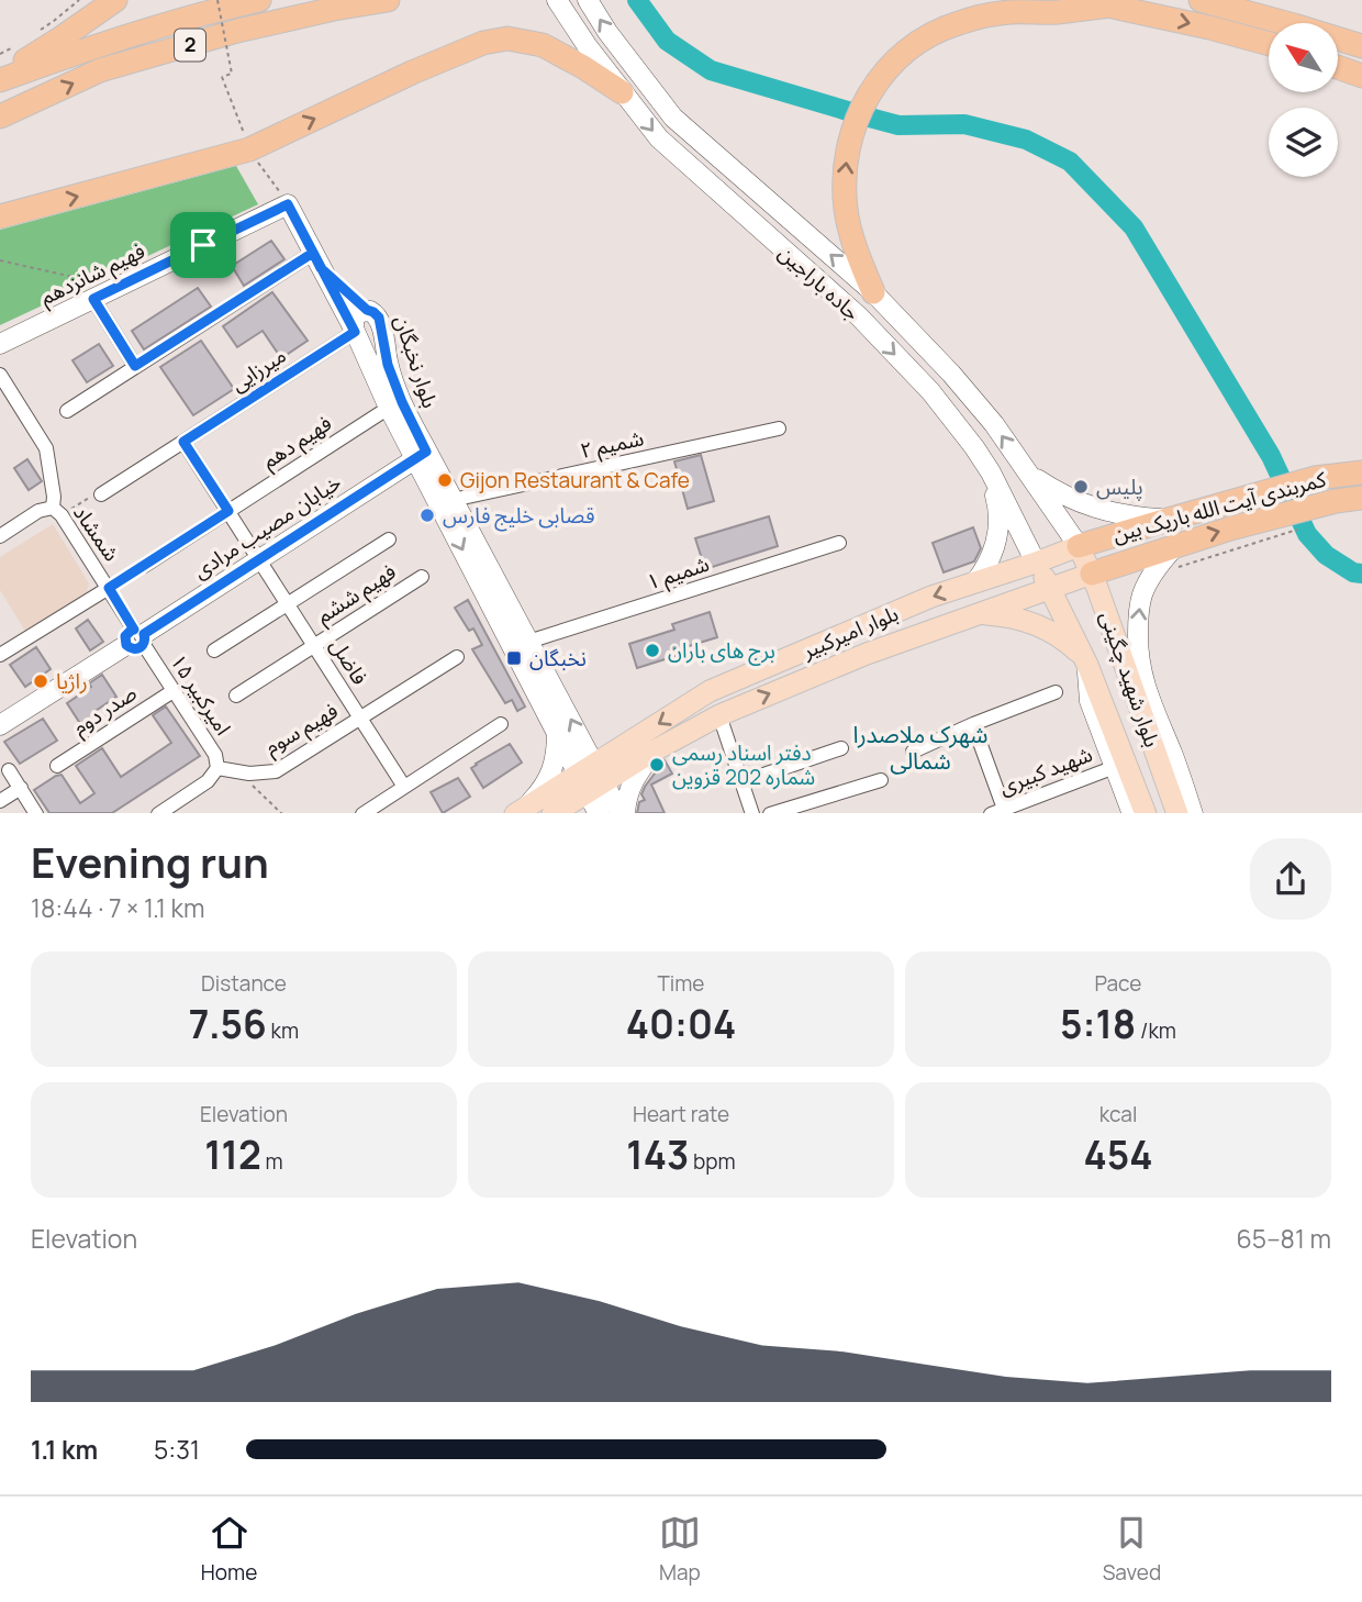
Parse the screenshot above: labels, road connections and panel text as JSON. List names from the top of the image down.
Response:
{
  "streets": {
    "highway": ["2", "کمربندی آیت الله باریک بین"],
    "main road": [
      "فهیم شانزدهم",
      "جاده باراجین",
      "بلوار نخبگان",
      "خیابان مصیب مرادی",
      "بلوار امیرکبیر",
      "بلوار شهید چگینی"
    ],
    "street": [
      "میرزایی",
      "فهیم دهم",
      "شمیم ۲",
      "شمشاد",
      "شمیم ۱",
      "فهیم ششم",
      "فاضل",
      "امیرکبیر ۱۵",
      "صدر دوم",
      "فهیم سوم",
      "شهید کبیری"
    ]
  },
  "crossings": [
    ["جاده باراجین", "کمربندی آیت الله باریک بین"],
    ["جاده باراجین", "بلوار امیرکبیر"],
    ["جاده باراجین", "بلوار شهید چگینی"],
    ["بلوار نخبگان", "میرزایی"],
    ["بلوار نخبگان", "فهیم دهم"],
    ["بلوار نخبگان", "شمیم ۲"],
    ["بلوار نخبگان", "خیابان مصیب مرادی"],
    ["بلوار نخبگان", "شمیم ۱"],
    ["بلوار نخبگان", "بلوار امیرکبیر"],
    ["میرزایی", "فاضل"],
    ["فهیم دهم", "فاضل"],
    ["کمربندی آیت الله باریک بین", "بلوار امیرکبیر"],
    ["کمربندی آیت الله باریک بین", "بلوار شهید چگینی"],
    ["خیابان مصیب مرادی", "شمشاد"],
    ["خیابان مصیب مرادی", "فاضل"],
    ["خیابان مصیب مرادی", "امیرکبیر ۱۵"],
    ["شمشاد", "امیرکبیر ۱۵"],
    ["فهیم ششم", "فاضل"],
    ["بلوار امیرکبیر", "بلوار شهید چگینی"],
    ["فاضل", "فهیم سوم"],
    ["امیرکبیر ۱۵", "صدر دوم"],
    ["امیرکبیر ۱۵", "فهیم سوم"]
  ],
  "districts": ["شهرک ملاصدرا شمالی"],
  "places": {
    "other": [
      "Gijon Restaurant & Cafe",
      "پلیس",
      "قصابی خلیج فارس",
      "برج های باران",
      "راژیا",
      "دفتر اسناد رسمی شماره 202 قزوین"
    ],
    "transit": ["نخبگان"]
  },
  "north": "top left",
  "page": {
    "heading": ["Evening run", "18:44 · 7 × 1.1 km"],
    "stats": [
      ["Distance", "7.56 km"],
      ["Time", "40:04"],
      ["Pace", "5:18 /km"],
      ["Elevation", "112 m"],
      ["Heart rate", "143 bpm"],
      ["kcal", "454"]
    ],
    "chart": ["Elevation", "65–81 m"],
    "list": [
      {
        "name": "1.1 km",
        "note": "5:31"
      }
    ],
    "tabs": ["Home", "Map", "Saved"]
  }
}
